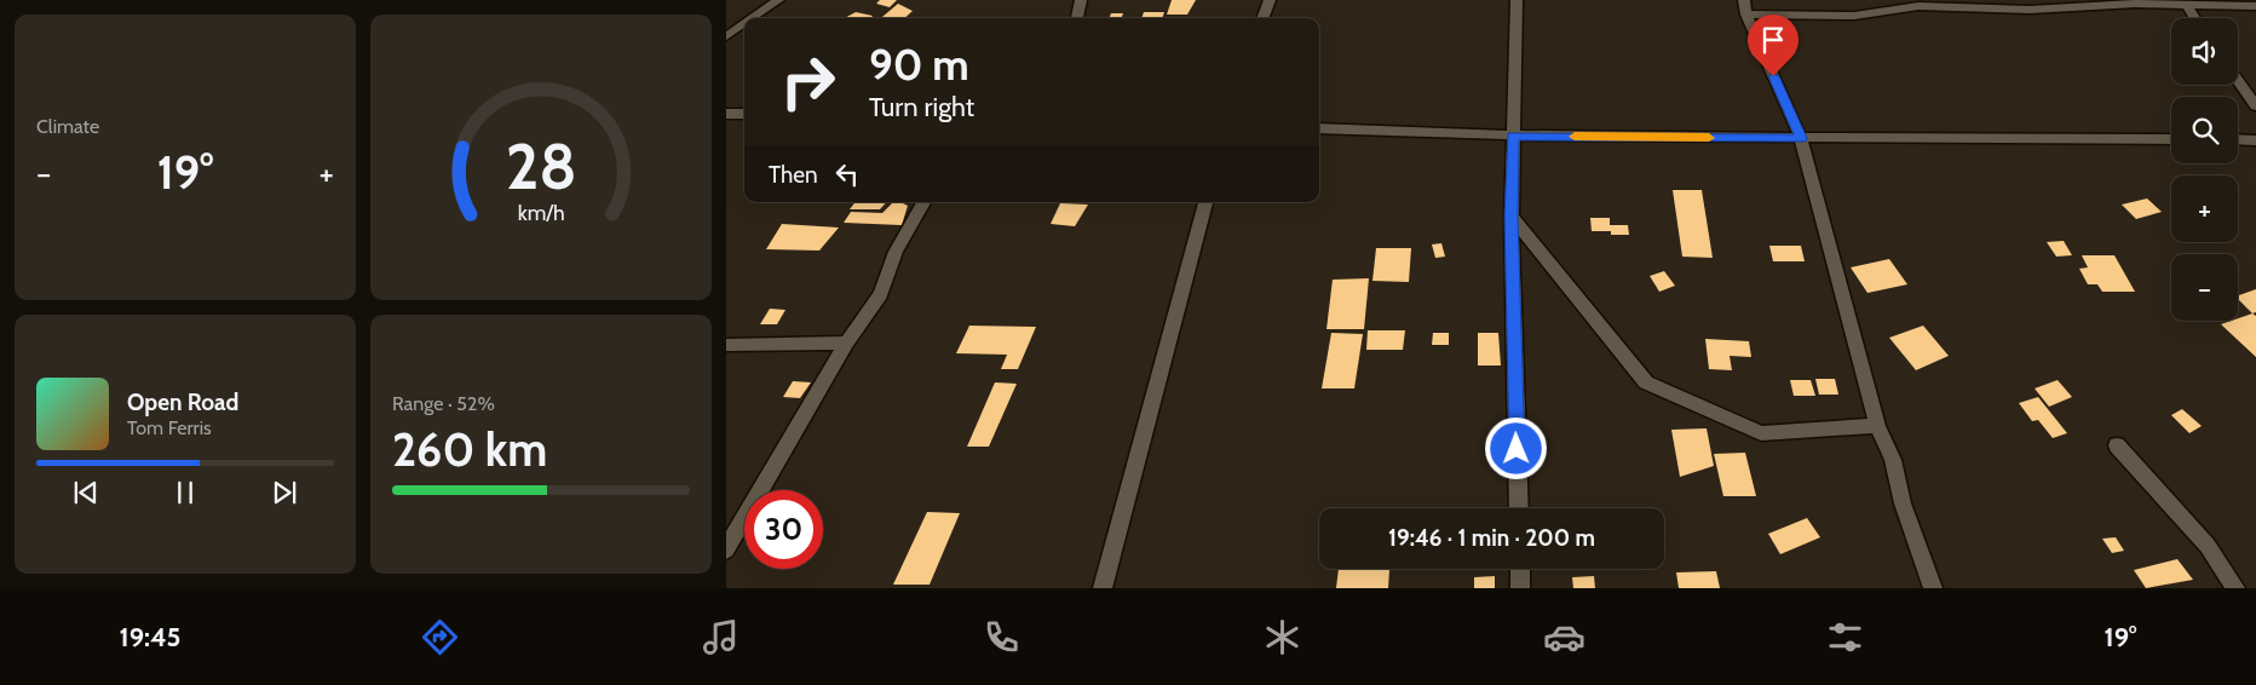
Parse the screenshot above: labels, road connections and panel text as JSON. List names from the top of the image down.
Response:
{
  "page": {
    "tile": [
      "Climate",
      ["Range · 52%", "260 km"]
    ],
    "map_buttons": ["+", "−"],
    "turn": ["90 m", "Turn right"],
    "then": "Then",
    "heat": ["−", "19°", "+"],
    "song": ["Open Road", "Tom Ferris"],
    "limit": "30",
    "trip": "19:46 · 1 min · 200 m",
    "tabs": ["19:45", "19°"],
    "gauge": ["28", "km/h"]
  }
}
